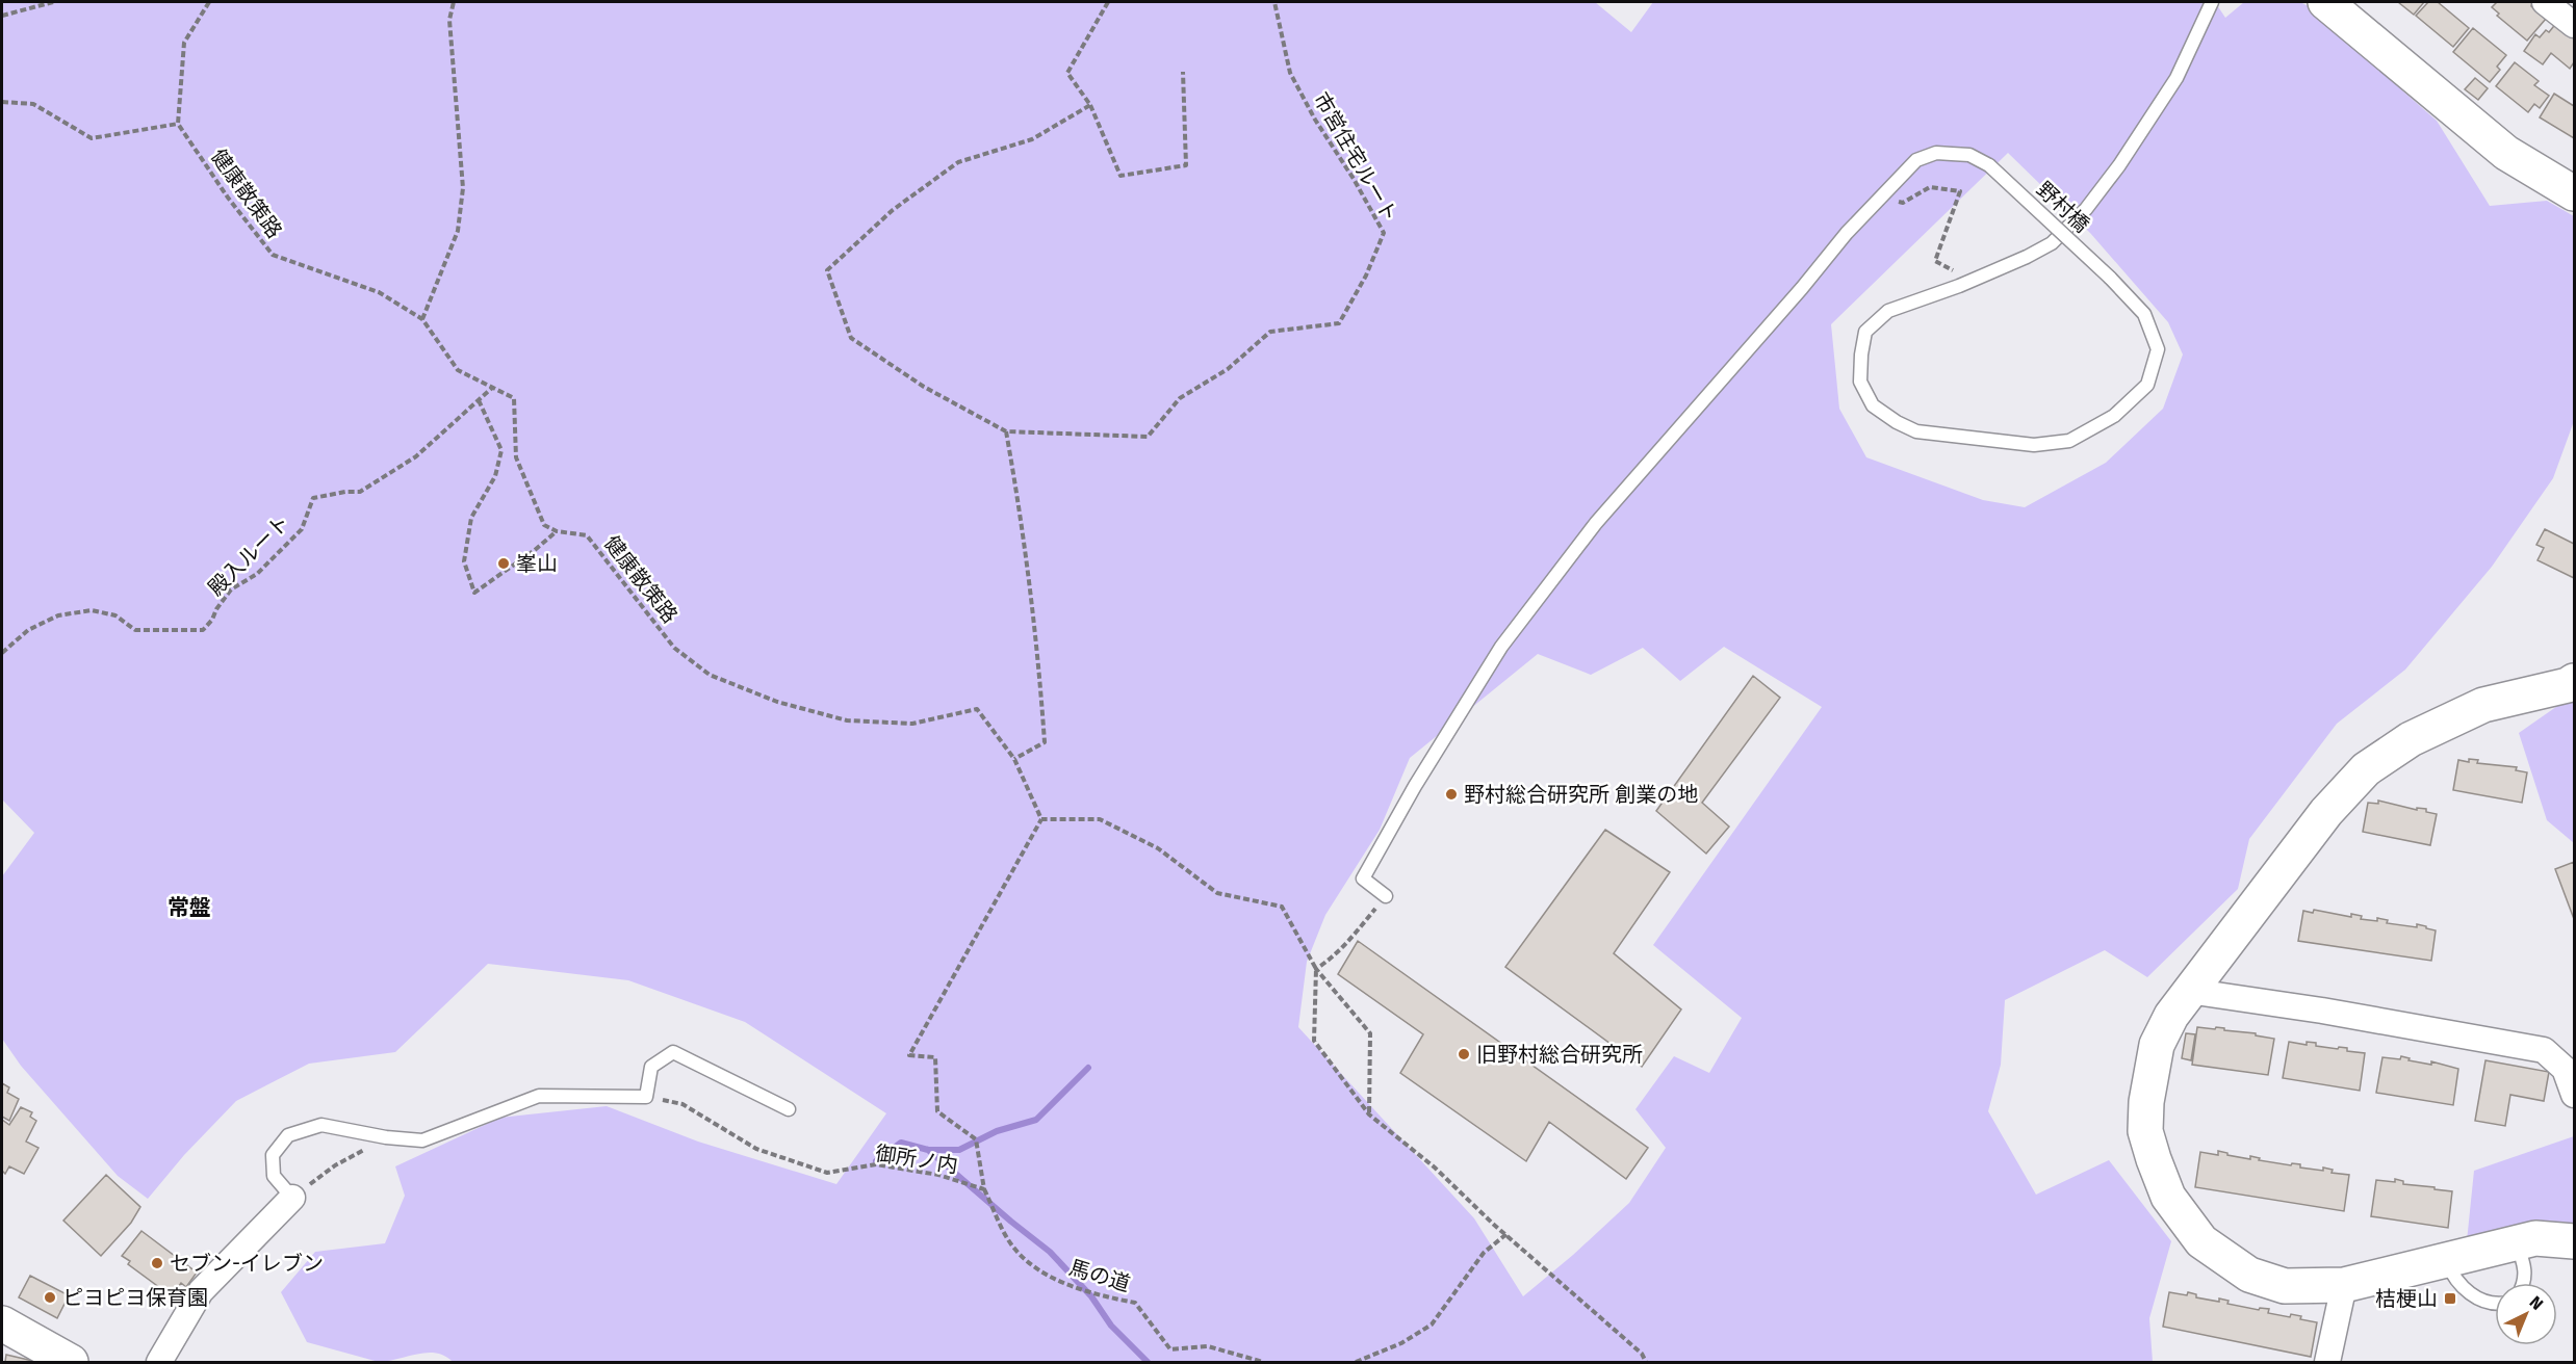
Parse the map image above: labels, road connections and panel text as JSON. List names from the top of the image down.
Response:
{
  "streets": {
    "lane": ["野村橋"],
    "path": [
      "市営住宅ルート",
      "健康散策路",
      "殿入ルート",
      "御所ノ内",
      "馬の道"
    ]
  },
  "crossings": [
    ["健康散策路", "殿入ルート"],
    ["健康散策路", "御所ノ内"],
    ["御所ノ内", "馬の道"]
  ],
  "districts": ["常盤"],
  "places": {
    "other": [
      "峯山",
      "野村総合研究所 創業の地",
      "旧野村総合研究所",
      "セブン-イレブン",
      "ピヨピヨ保育園"
    ],
    "transit": ["桔梗山"]
  },
  "north": "top right"
}
